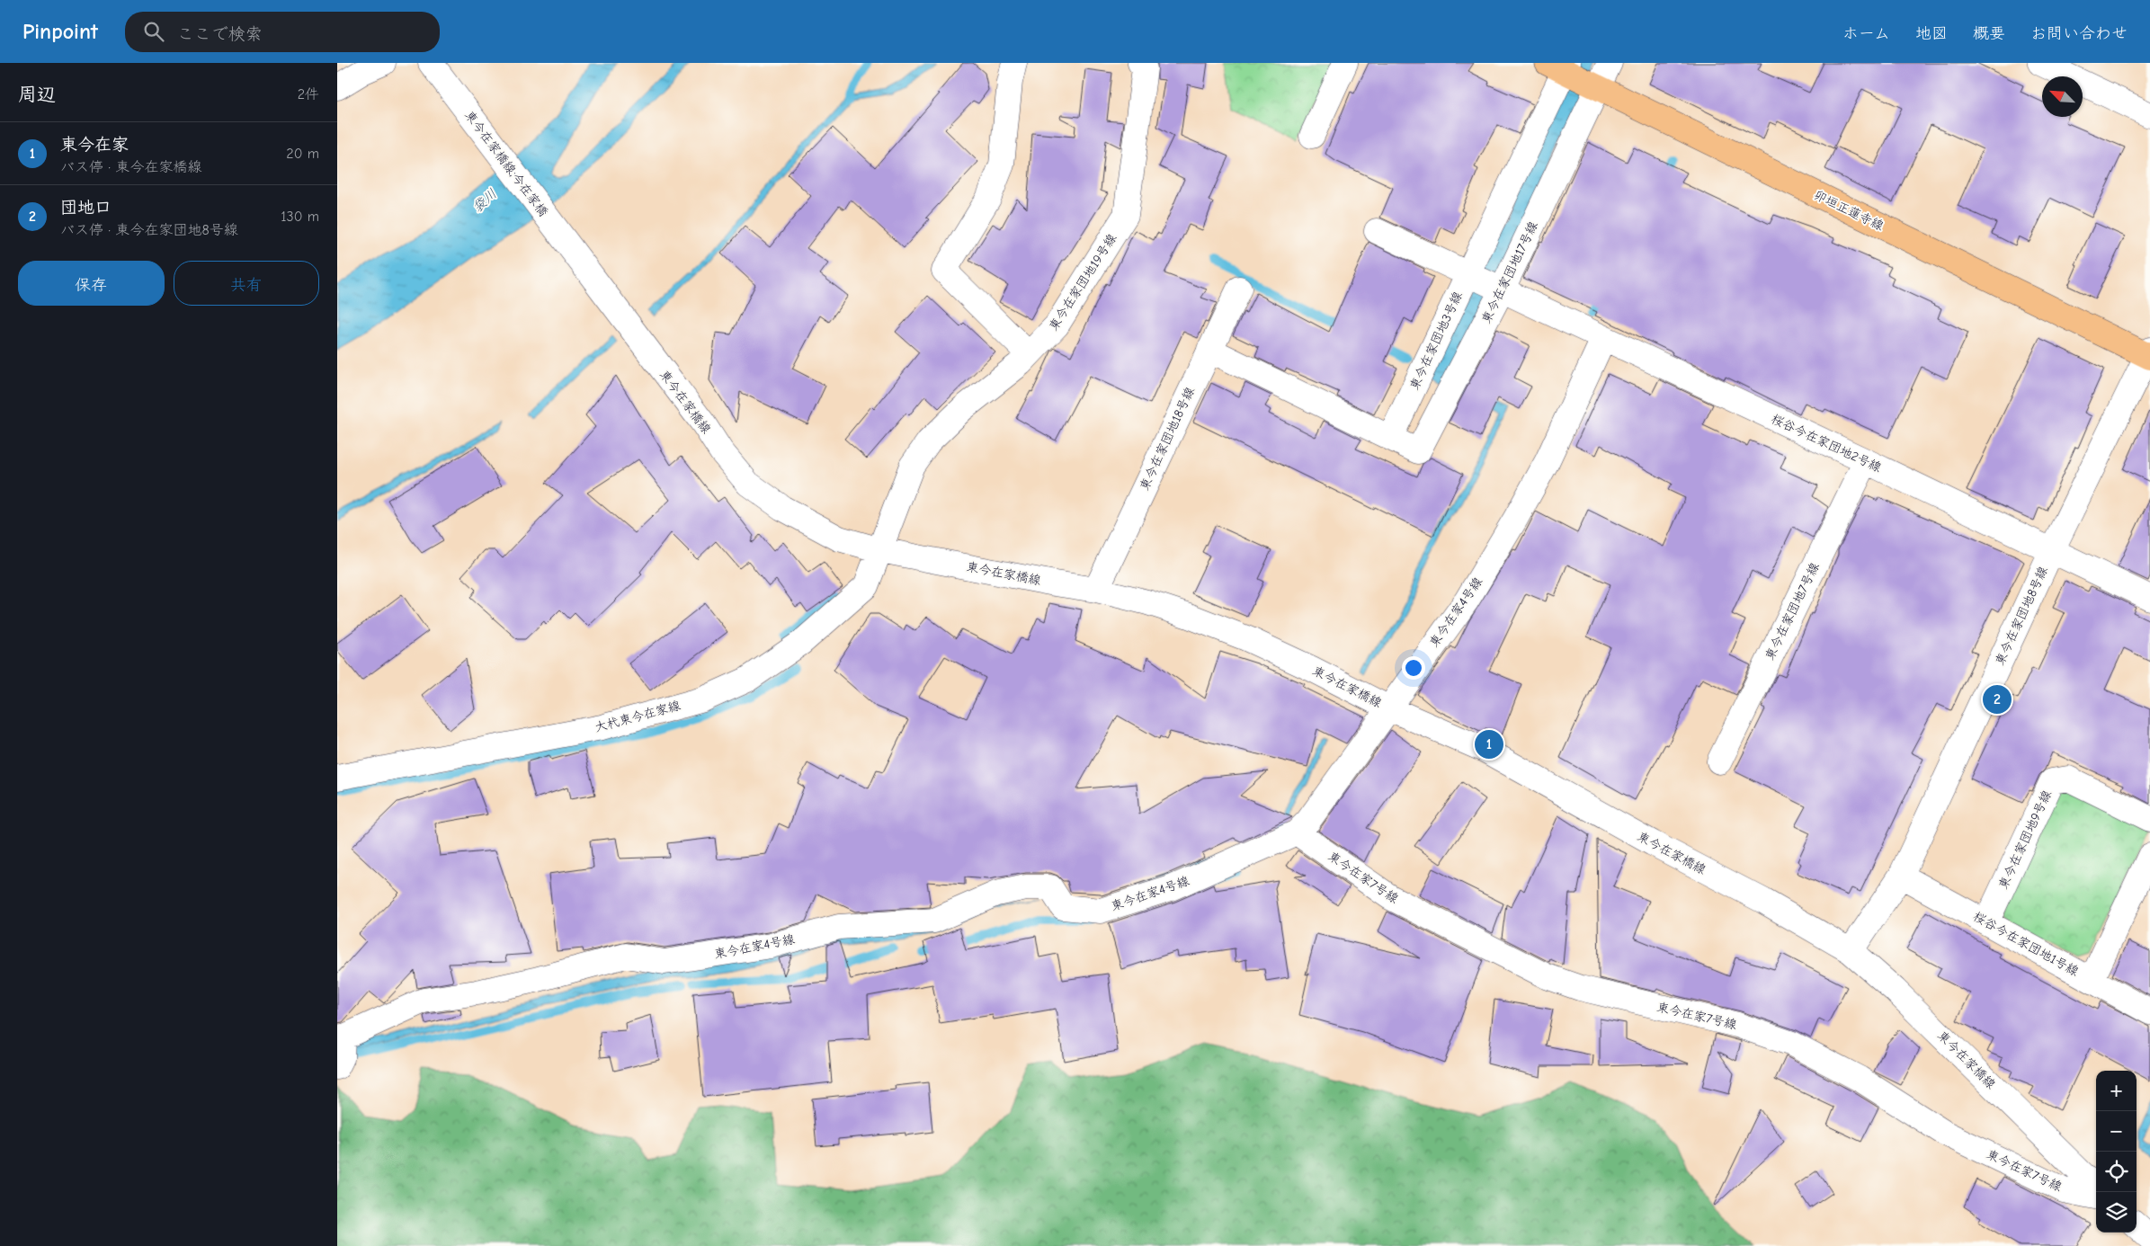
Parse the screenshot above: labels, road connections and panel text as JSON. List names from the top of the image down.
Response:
{
  "streets": {
    "main road": ["卯垣正蓮寺線"],
    "street": [
      "東今在家橋線;今在家橋",
      "東今在家団地17号線",
      "東今在家団地19号線",
      "東今在家団地3号線",
      "東今在家橋線",
      "東今在家団地18号線",
      "桜谷今在家団地2号線",
      "東今在家団地7号線",
      "東今在家4号線",
      "東今在家団地8号線",
      "大杙東今在家線",
      "東今在家団地9号線",
      "東今在家7号線",
      "桜谷今在家団地1号線"
    ]
  },
  "crossings": [
    ["東今在家橋線;今在家橋", "東今在家橋線"],
    ["卯垣正蓮寺線", "東今在家団地17号線"],
    ["卯垣正蓮寺線", "東今在家団地3号線"],
    ["卯垣正蓮寺線", "東今在家団地8号線"],
    ["東今在家団地17号線", "東今在家団地3号線"],
    ["東今在家団地17号線", "桜谷今在家団地2号線"],
    ["東今在家団地19号線", "東今在家橋線"],
    ["東今在家団地19号線", "大杙東今在家線"],
    ["東今在家団地3号線", "桜谷今在家団地2号線"],
    ["東今在家橋線", "東今在家団地18号線"],
    ["東今在家橋線", "東今在家4号線"],
    ["東今在家橋線", "東今在家団地8号線"],
    ["東今在家橋線", "大杙東今在家線"],
    ["桜谷今在家団地2号線", "東今在家団地7号線"],
    ["桜谷今在家団地2号線", "東今在家4号線"],
    ["桜谷今在家団地2号線", "東今在家団地8号線"],
    ["東今在家4号線", "東今在家7号線"],
    ["東今在家団地8号線", "桜谷今在家団地1号線"],
    ["東今在家団地9号線", "桜谷今在家団地1号線"]
  ],
  "water": ["袋川"],
  "north": "top left",
  "page": {
    "header": "Pinpoint",
    "search": "ここで検索",
    "nav": [
      "ホーム",
      "地図",
      "概要",
      "お問い合わせ"
    ],
    "heading": ["周辺", "2件"],
    "list": [
      {
        "mark": "1",
        "name": "東今在家",
        "note": "バス停 · 東今在家橋線",
        "value": "20 m"
      },
      {
        "mark": "2",
        "name": "団地口",
        "note": "バス停 · 東今在家団地8号線",
        "value": "130 m"
      }
    ],
    "buttons": ["保存", "共有"],
    "pins": ["2", "1"],
    "map_buttons": ["+", "−"]
  }
}
